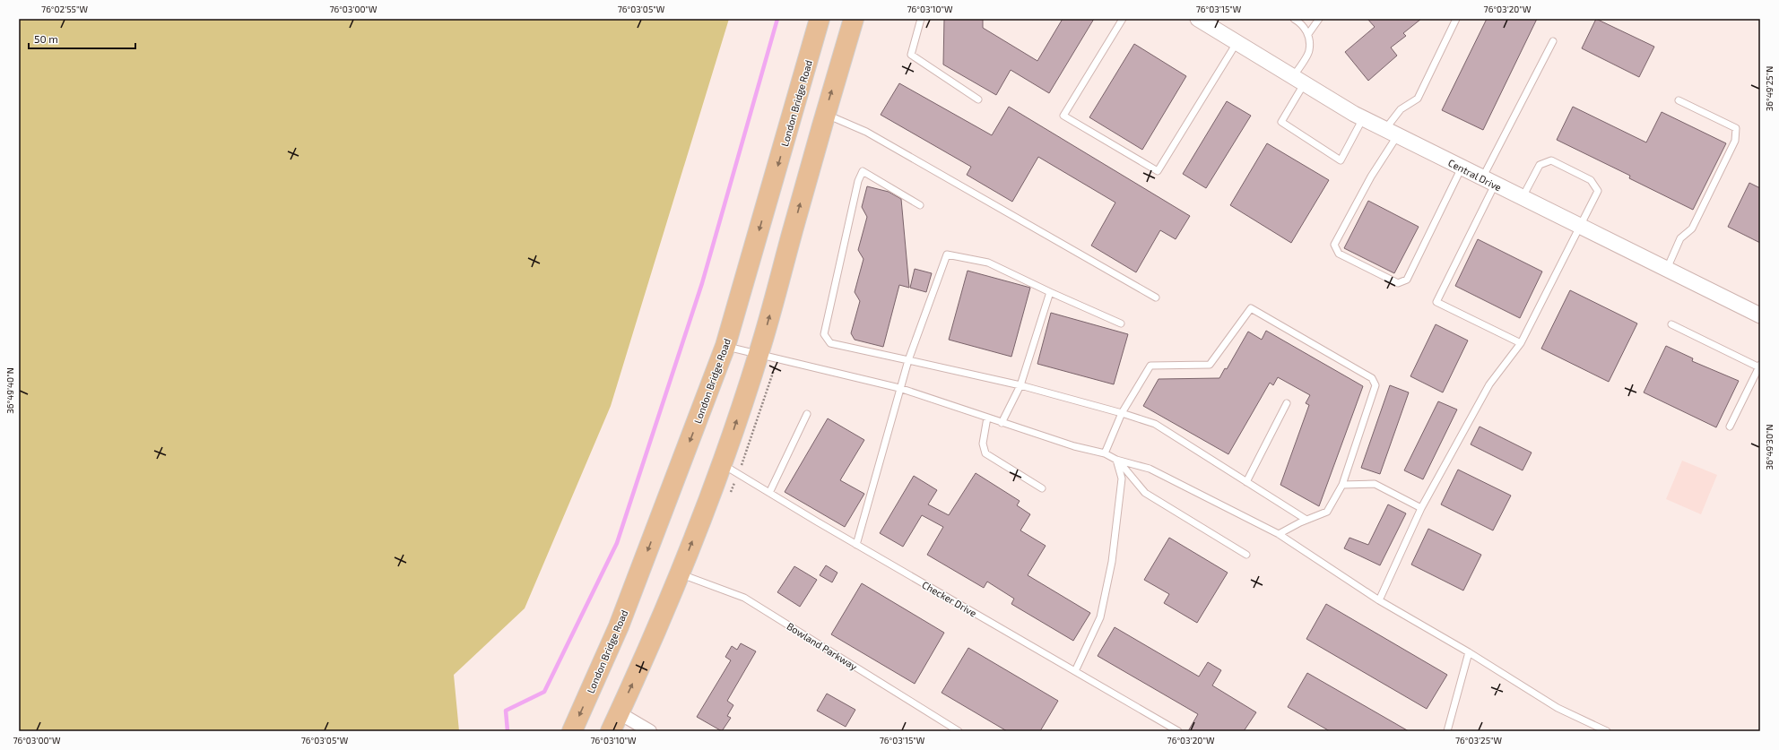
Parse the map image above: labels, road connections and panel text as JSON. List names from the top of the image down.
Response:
{
  "streets": {
    "main road": ["London Bridge Road"],
    "street": ["Central Drive"],
    "lane": ["Checker Drive", "Bowland Parkway"]
  },
  "scale_bar": "50 m",
  "coordinates": [
    "76°02'55\"W",
    "76°03'00\"W",
    "76°03'05\"W",
    "76°03'10\"W",
    "76°03'15\"W",
    "76°03'20\"W",
    "36°49'25\"N",
    "36°49'40\"N",
    "36°49'30\"N",
    "76°03'25\"W"
  ]
}
